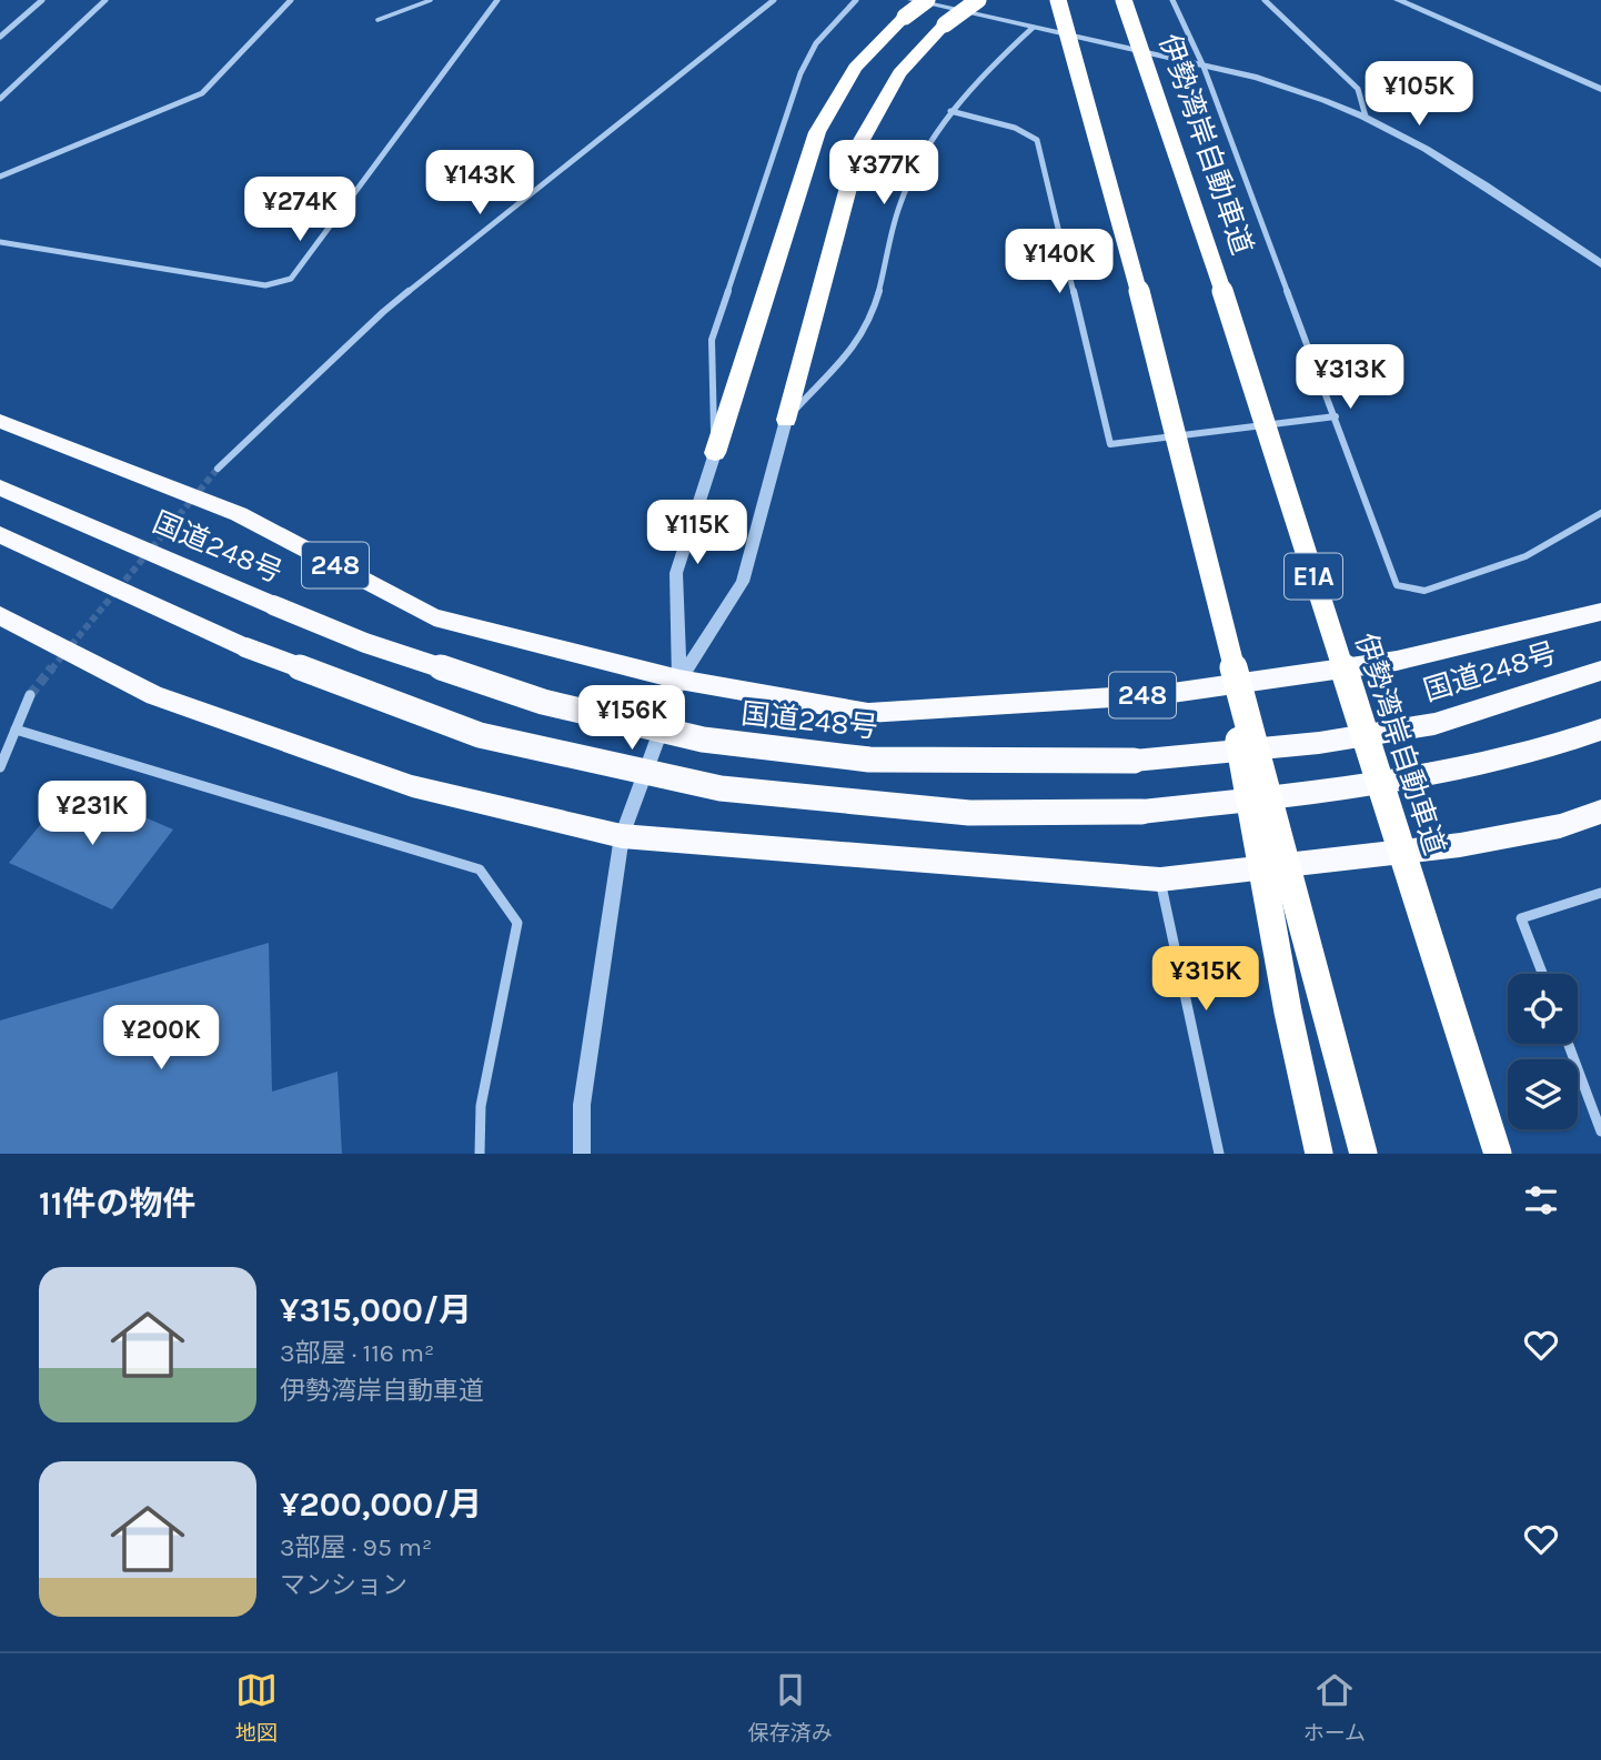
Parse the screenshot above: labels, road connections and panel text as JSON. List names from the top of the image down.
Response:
{
  "streets": {
    "highway": [
      "伊勢湾岸自動車道",
      "国道248号",
      "248",
      "E1A"
    ]
  },
  "page": {
    "price": [
      "¥105K",
      "¥377K",
      "¥143K",
      "¥274K",
      "¥140K",
      "¥313K",
      "¥115K",
      "¥156K",
      "¥231K",
      "¥315K",
      "¥200K"
    ],
    "heading": "11件の物件",
    "list": [
      {
        "name": "¥315,000/月",
        "note": "3部屋 · 116 m² · 伊勢湾岸自動車道"
      },
      {
        "name": "¥200,000/月",
        "note": "3部屋 · 95 m² · マンション"
      }
    ],
    "tabs": ["地図", "保存済み", "ホーム"]
  }
}
